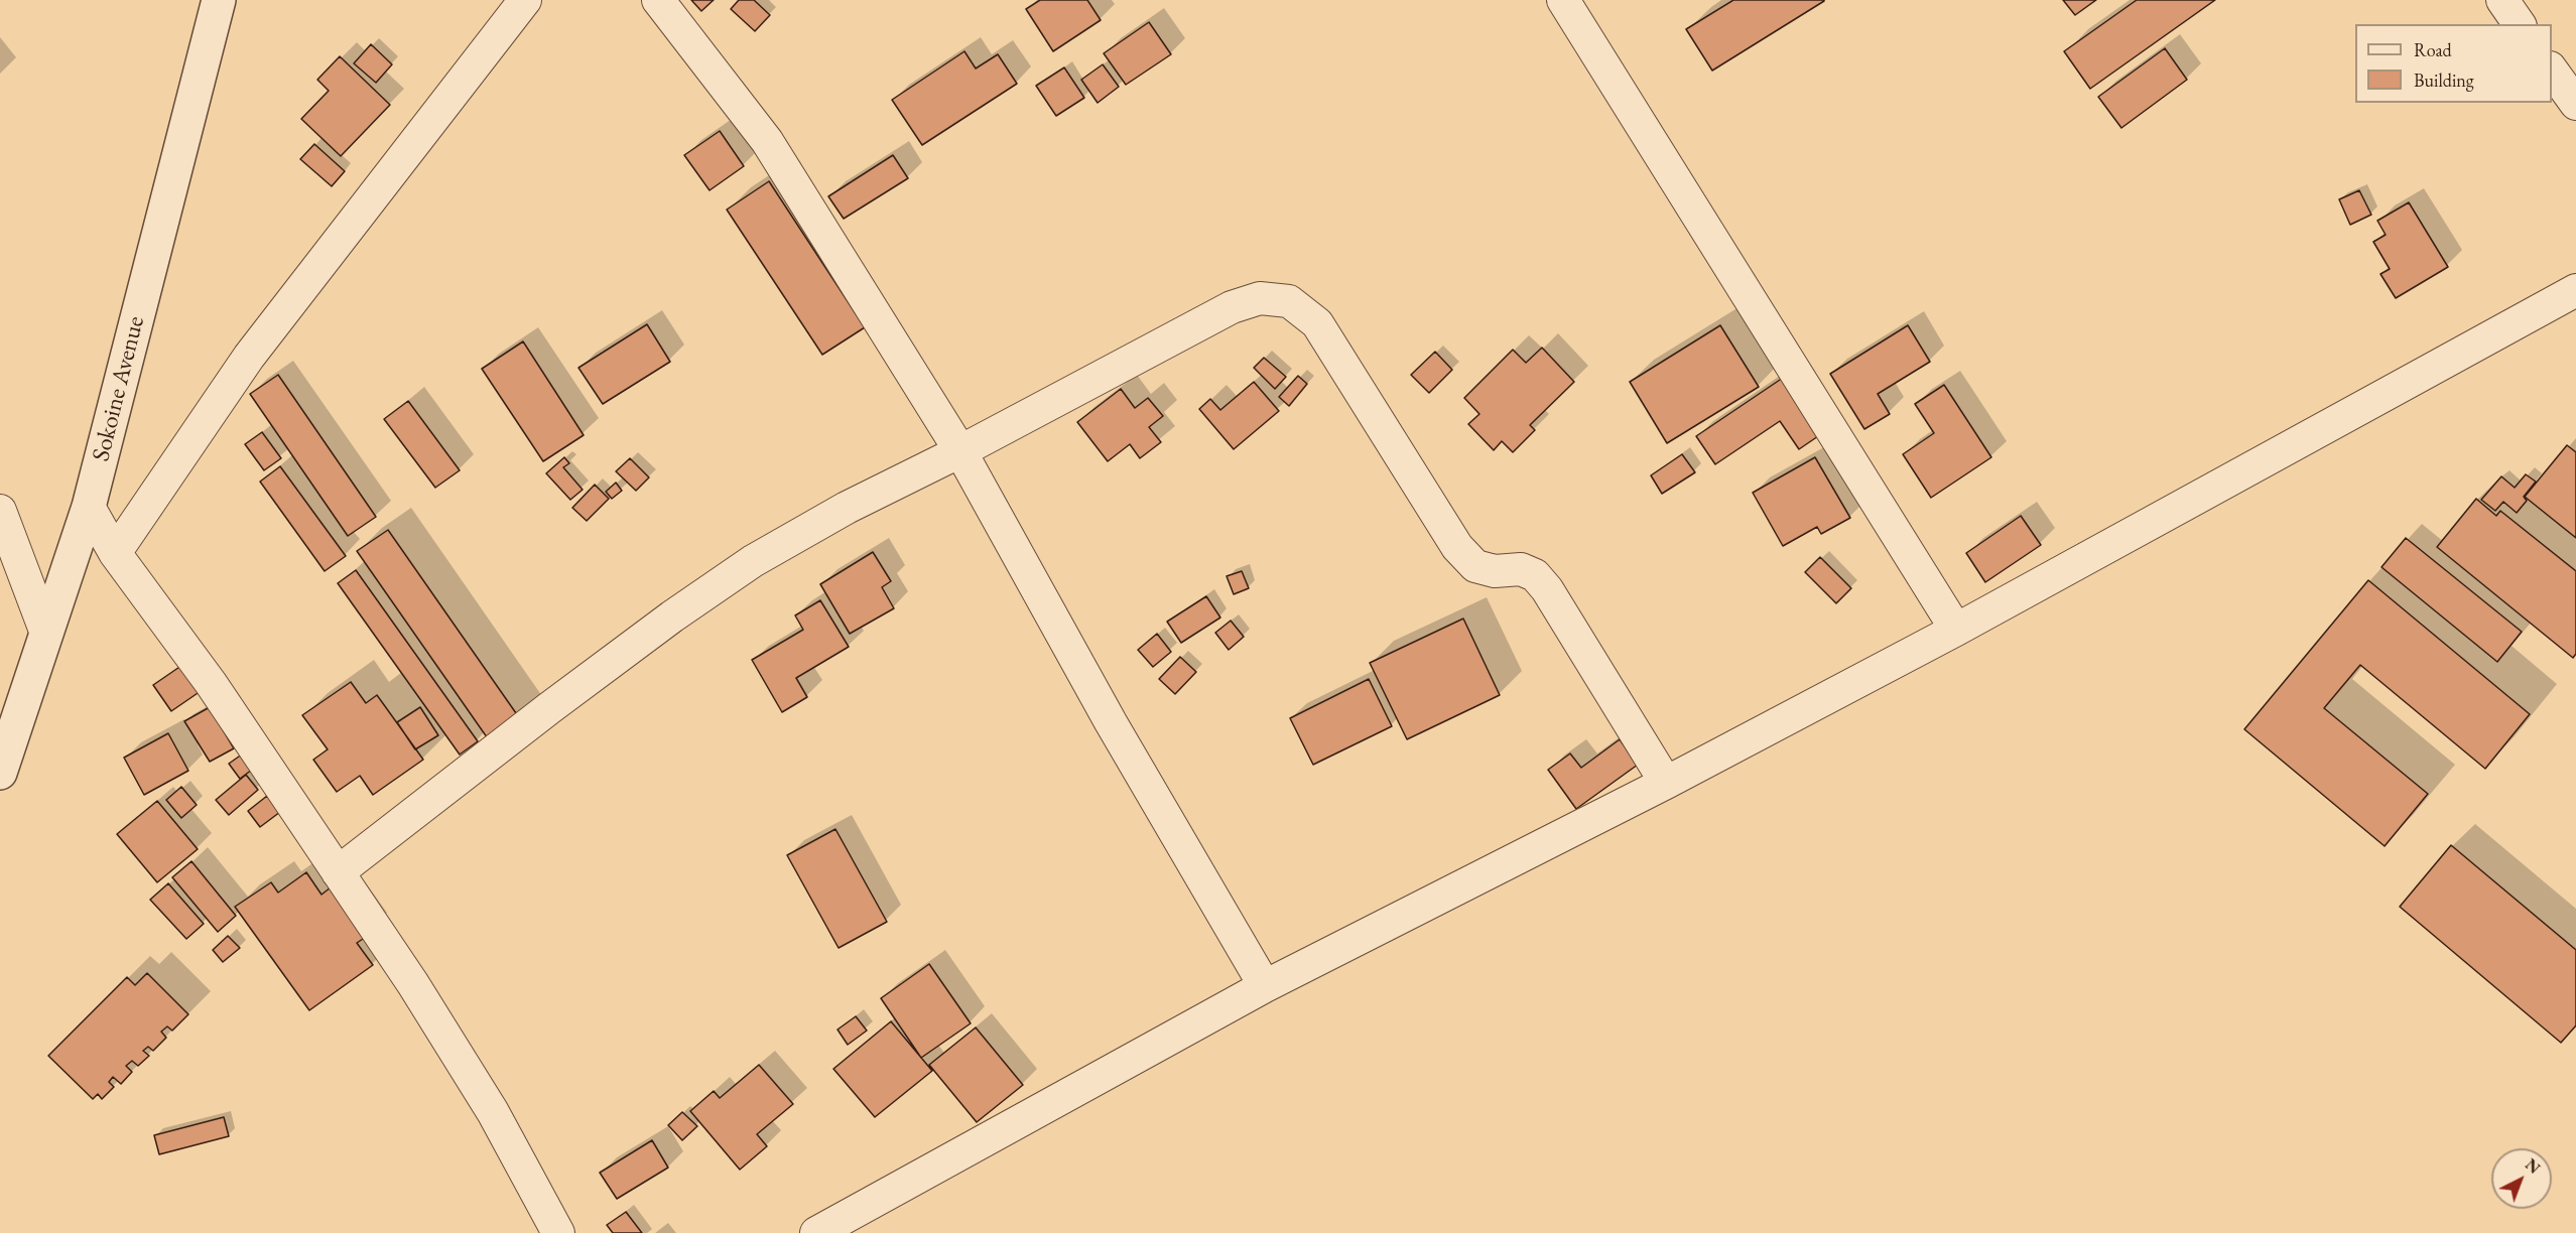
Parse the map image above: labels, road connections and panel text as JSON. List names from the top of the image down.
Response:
{
  "streets": {
    "street": ["Sokoine Avenue"]
  },
  "legend": ["Road", "Building"],
  "north": "top right"
}
